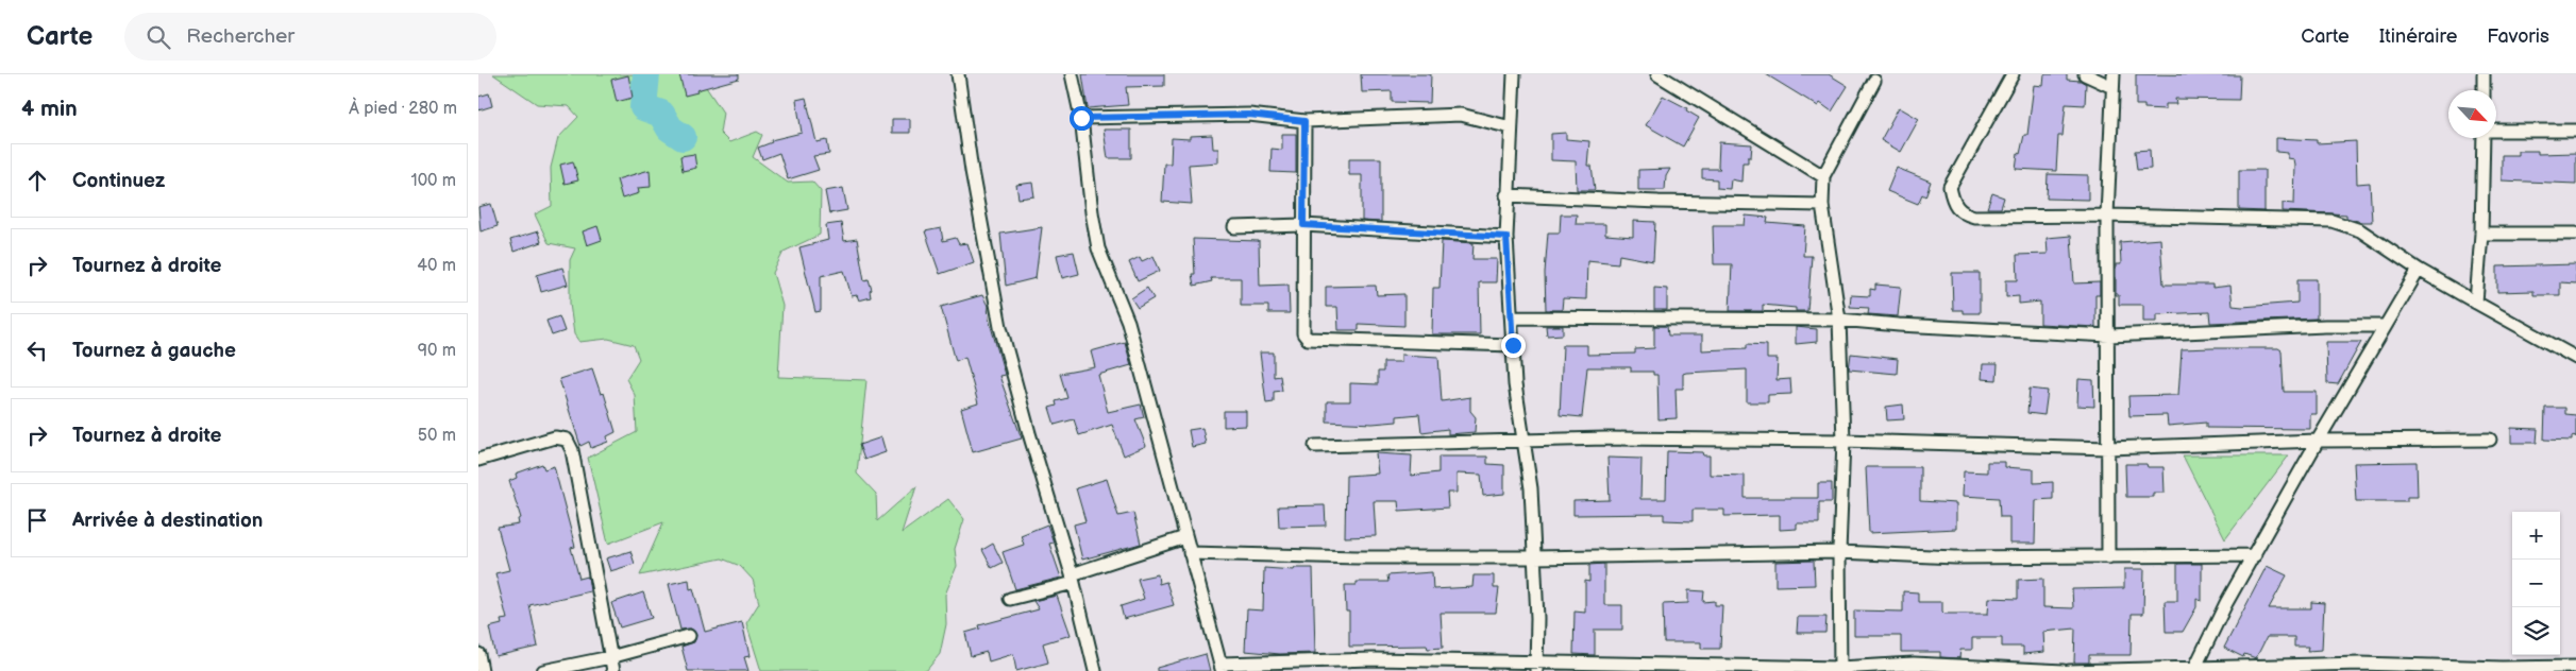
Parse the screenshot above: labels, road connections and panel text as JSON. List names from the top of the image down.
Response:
{
  "north": "bottom right",
  "page": {
    "header": "Carte",
    "search": "Rechercher",
    "nav": ["Carte", "Itinéraire", "Favoris"],
    "heading": ["4 min", "À pied · 280 m"],
    "list": [
      ["Continuez", "100 m"],
      ["Tournez à droite", "40 m"],
      ["Tournez à gauche", "90 m"],
      ["Tournez à droite", "50 m"],
      "Arrivée à destination"
    ],
    "map_buttons": ["+", "−"]
  }
}
